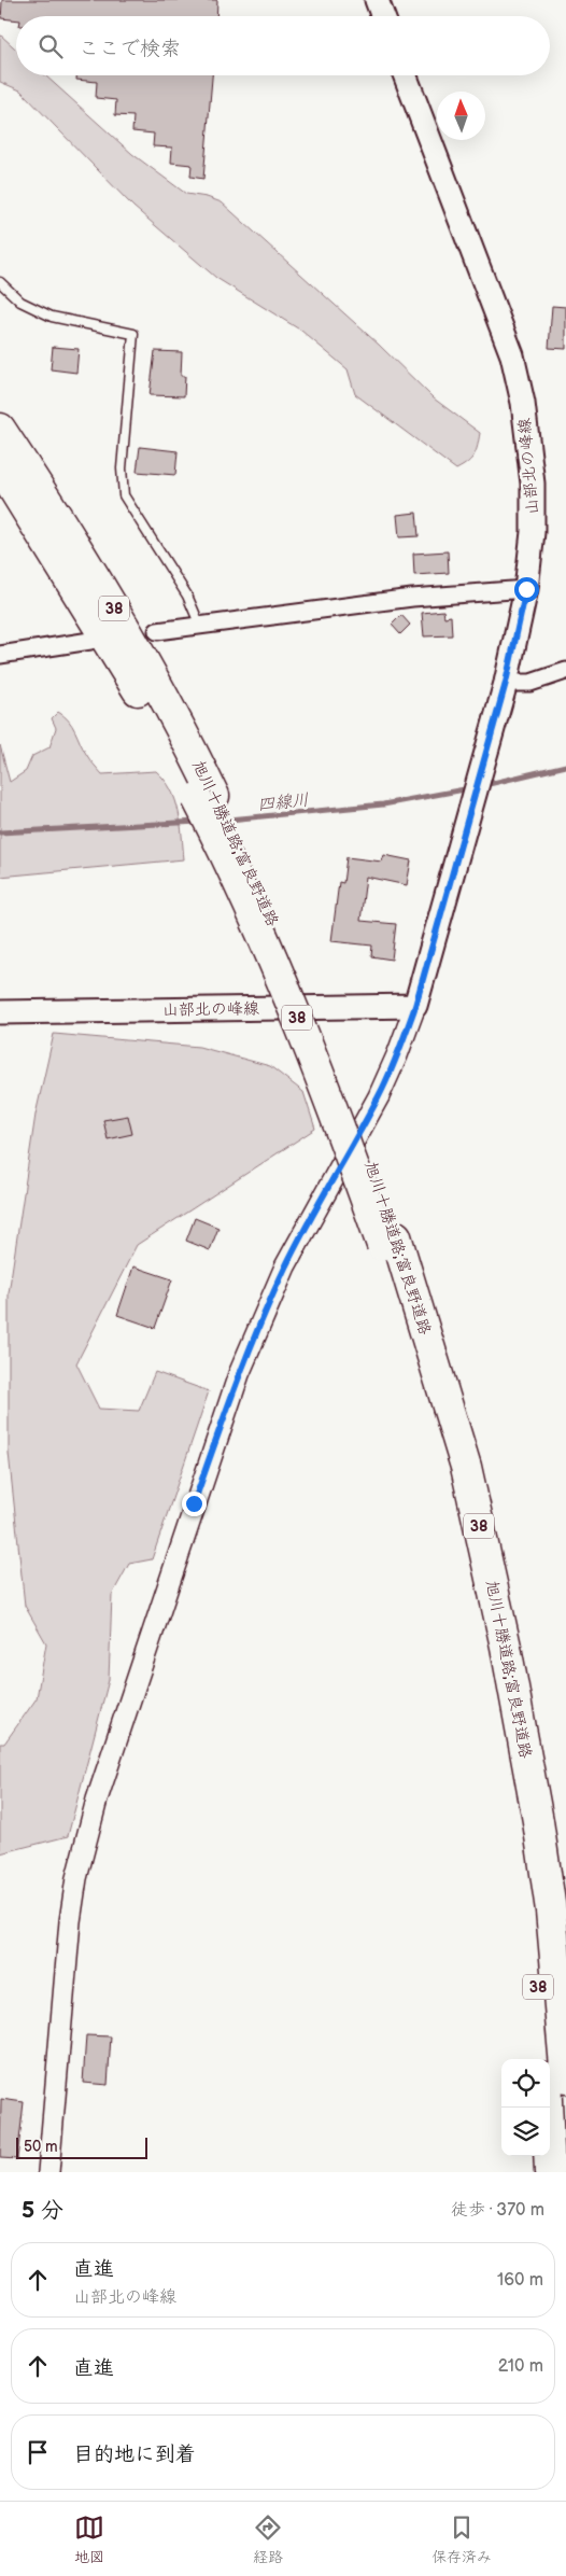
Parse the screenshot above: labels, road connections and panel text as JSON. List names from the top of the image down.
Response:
{
  "streets": {
    "highway": ["38", "旭川十勝道路;富良野道路"],
    "main road": ["山部北の峰線"]
  },
  "crossings": [
    ["38", "旭川十勝道路;富良野道路"]
  ],
  "water": ["四線川"],
  "scale_bar": "50 m",
  "north": "top",
  "page": {
    "search": "ここで検索",
    "scale": "50 m",
    "heading": ["5 分", "徒歩 · 370 m"],
    "list": [
      ["直進", "山部北の峰線", "160 m"],
      ["直進", "210 m"],
      "目的地に到着"
    ],
    "nav": ["地図", "経路", "保存済み"]
  }
}
